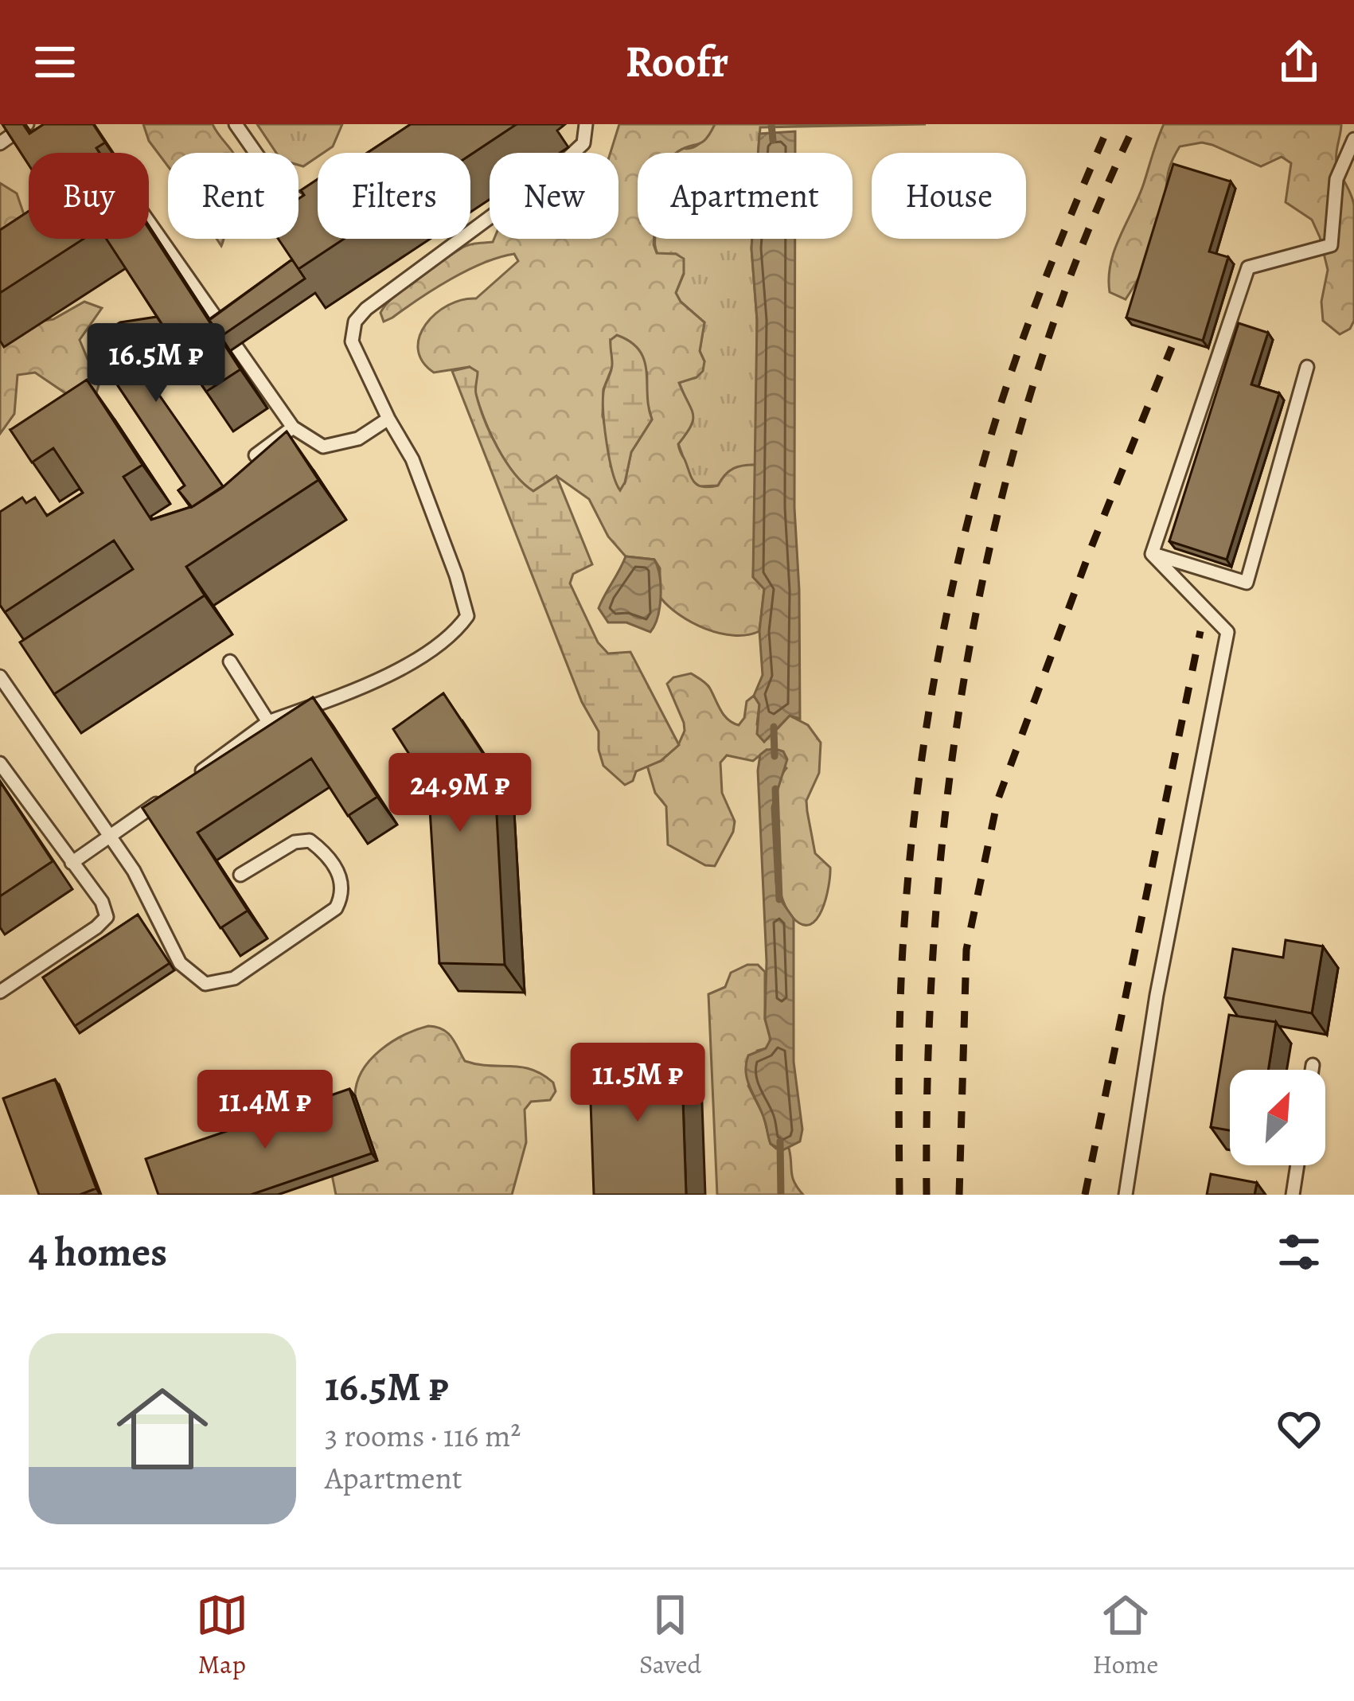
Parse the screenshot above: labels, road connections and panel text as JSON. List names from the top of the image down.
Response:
{
  "north": "top right",
  "page": {
    "header": "Roofr",
    "chip": [
      "Buy",
      "Rent",
      "Filters",
      "New",
      "Apartment",
      "House"
    ],
    "price": [
      "16.5M ₽",
      "24.9M ₽",
      "11.5M ₽",
      "11.4M ₽"
    ],
    "heading": "4 homes",
    "list": [
      {
        "name": "16.5M ₽",
        "note": "3 rooms · 116 m² · Apartment"
      }
    ],
    "tabs": ["Map", "Saved", "Home"]
  }
}
